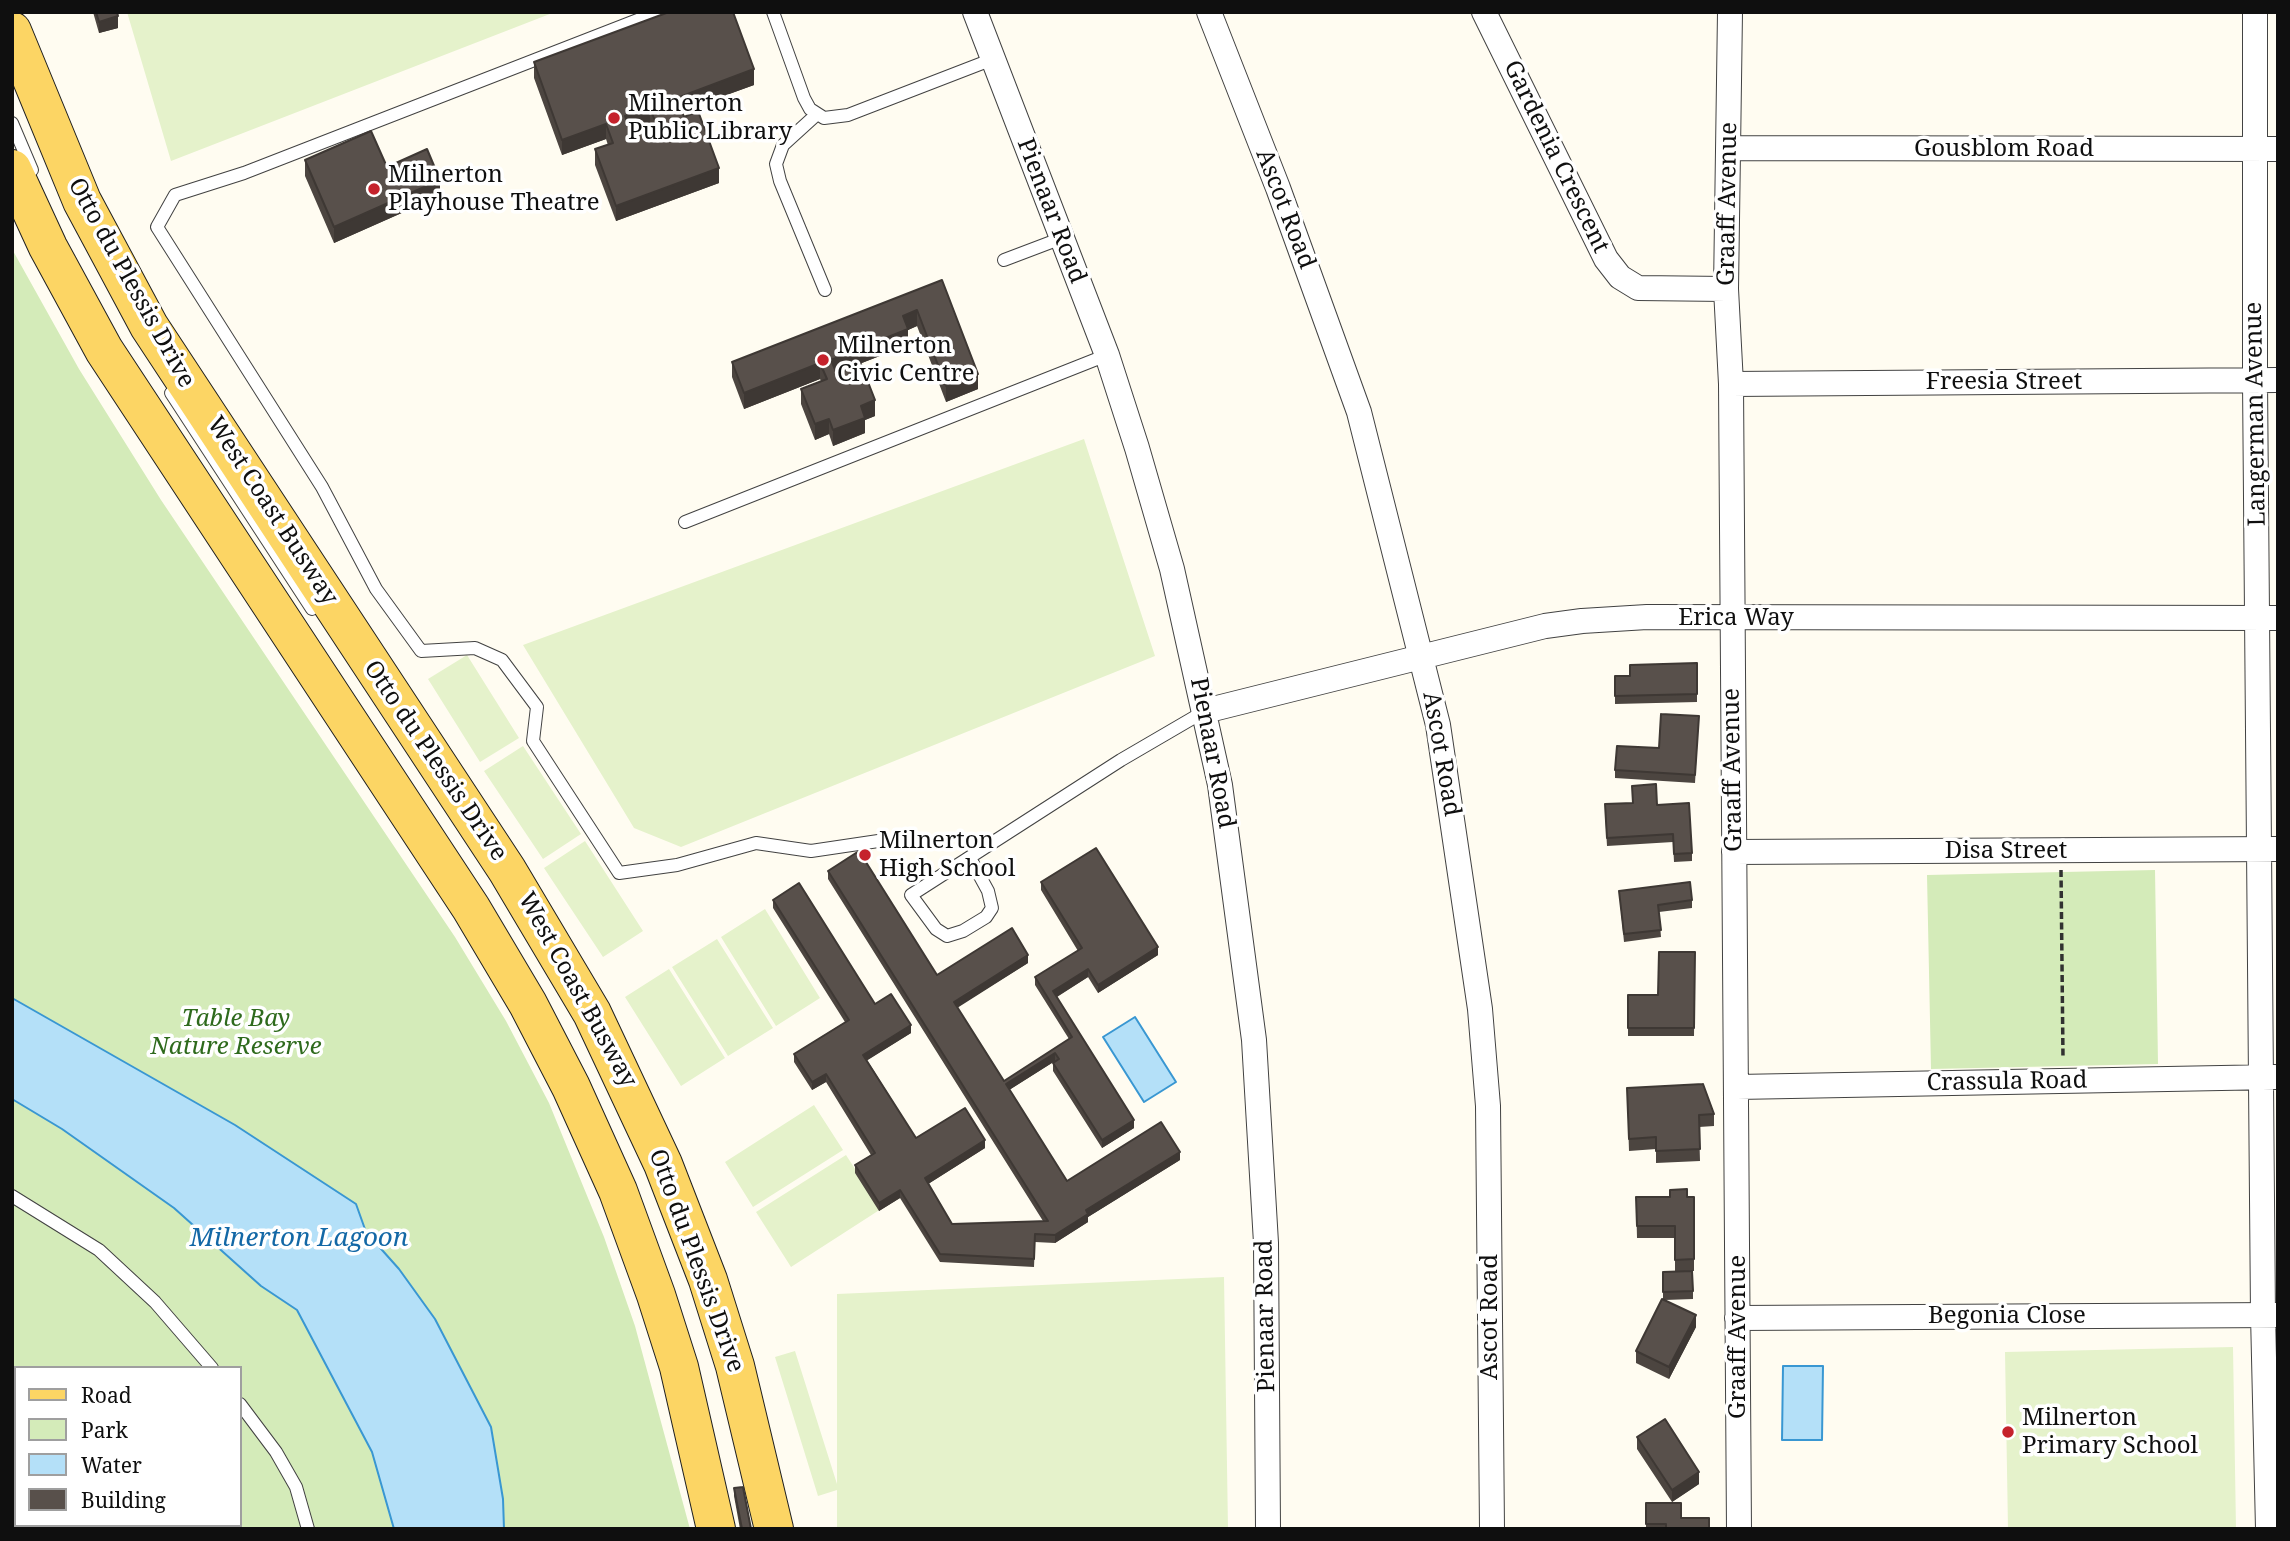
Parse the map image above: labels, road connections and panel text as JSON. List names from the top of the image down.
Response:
{
  "streets": {
    "main road": ["Otto du Plessis Drive"],
    "street": [
      "Gousblom Road",
      "Gardenia Crescent",
      "Graaff Avenue",
      "Ascot Road",
      "Pienaar Road",
      "Freesia Street",
      "Langerman Avenue",
      "Erica Way",
      "Disa Street",
      "Crassula Road",
      "Begonia Close"
    ],
    "lane": ["West Coast Busway"]
  },
  "crossings": [
    ["Gousblom Road", "Graaff Avenue"],
    ["Gousblom Road", "Langerman Avenue"],
    ["Gardenia Crescent", "Graaff Avenue"],
    ["Graaff Avenue", "Freesia Street"],
    ["Graaff Avenue", "Erica Way"],
    ["Graaff Avenue", "Disa Street"],
    ["Graaff Avenue", "Crassula Road"],
    ["Graaff Avenue", "Begonia Close"],
    ["Ascot Road", "Erica Way"],
    ["Pienaar Road", "Erica Way"],
    ["Freesia Street", "Langerman Avenue"],
    ["Langerman Avenue", "Erica Way"],
    ["Langerman Avenue", "Disa Street"],
    ["Langerman Avenue", "Crassula Road"],
    ["Langerman Avenue", "Begonia Close"]
  ],
  "water": ["Milnerton Lagoon"],
  "parks": ["Table Bay Nature Reserve"],
  "places": [
    "Milnerton Public Library",
    "Milnerton Playhouse Theatre",
    "Milnerton Civic Centre",
    "Milnerton High School",
    "Milnerton Primary School"
  ],
  "legend": [
    "Road",
    "Park",
    "Water",
    "Building"
  ]
}
